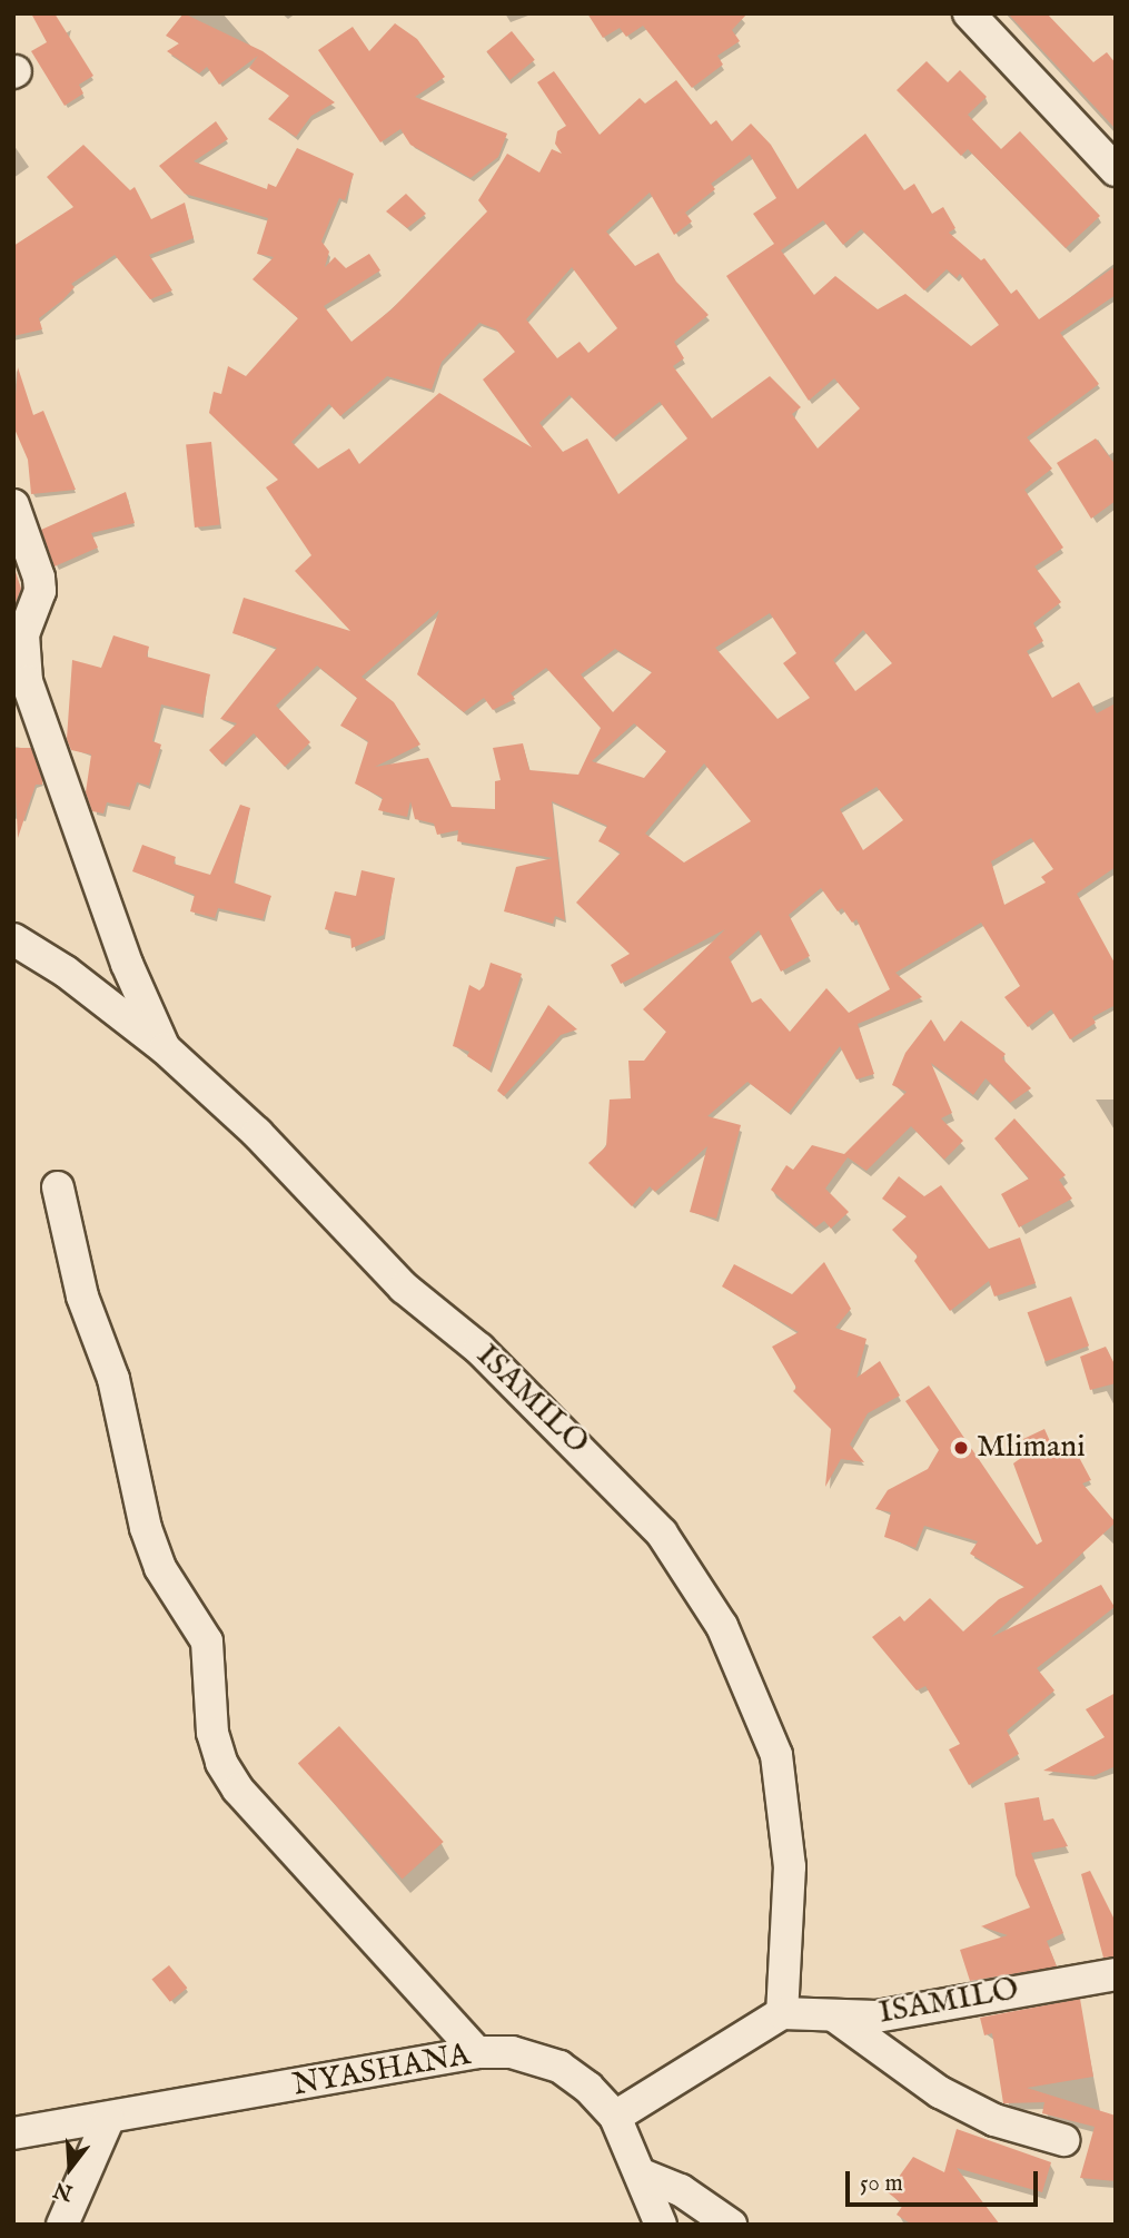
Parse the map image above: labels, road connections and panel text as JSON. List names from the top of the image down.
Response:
{
  "streets": {
    "street": ["ISAMILO", "NYASHANA"]
  },
  "places": ["Mlimani"],
  "scale_bar": "50 m",
  "north": "bottom"
}
